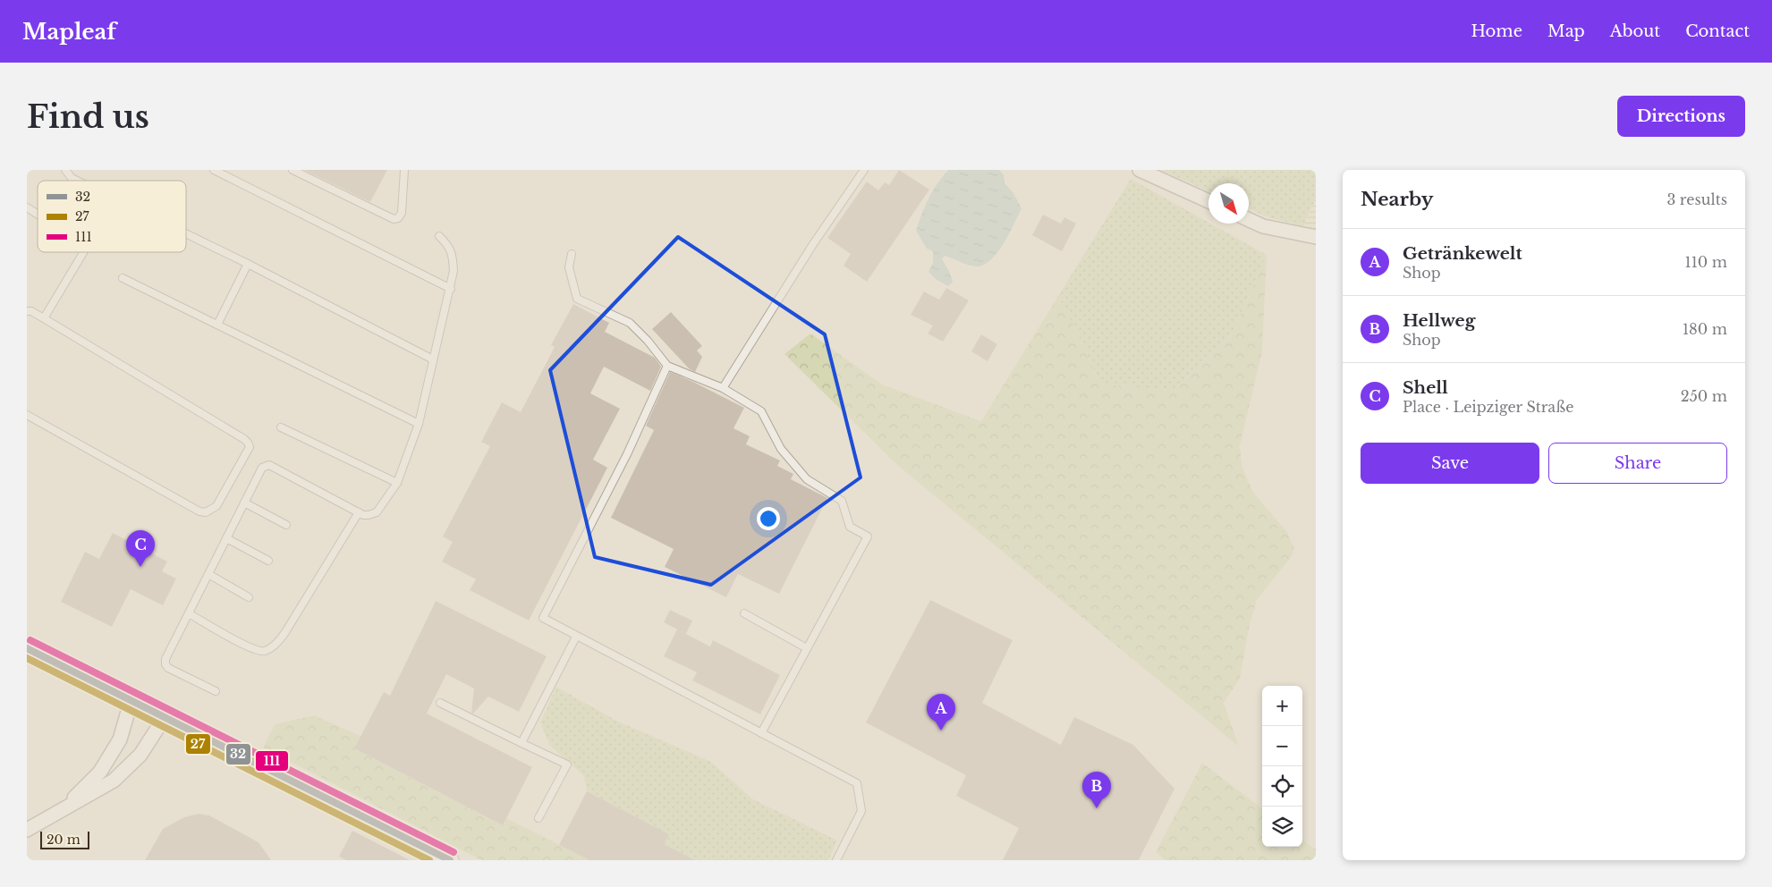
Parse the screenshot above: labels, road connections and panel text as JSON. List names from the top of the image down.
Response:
{
  "lines": ["transit line 111", "transit line 32", "transit line 27"],
  "legend": ["32", "27", "111"],
  "scale_bar": "20 m",
  "north": "bottom right",
  "page": {
    "header": "Mapleaf",
    "nav": [
      "Home",
      "Map",
      "About",
      "Contact"
    ],
    "buttons": [
      "Directions",
      ["Save", "Share"]
    ],
    "title": "Find us",
    "heading": ["Nearby", "3 results"],
    "list": [
      {
        "mark": "A",
        "name": "Getränkewelt",
        "note": "Shop",
        "value": "110 m"
      },
      {
        "mark": "B",
        "name": "Hellweg",
        "note": "Shop",
        "value": "180 m"
      },
      {
        "mark": "C",
        "name": "Shell",
        "note": "Place · Leipziger Straße",
        "value": "250 m"
      }
    ],
    "pins": ["C", "A", "B"],
    "map_buttons": ["+", "−"],
    "scale": "20 m"
  }
}
